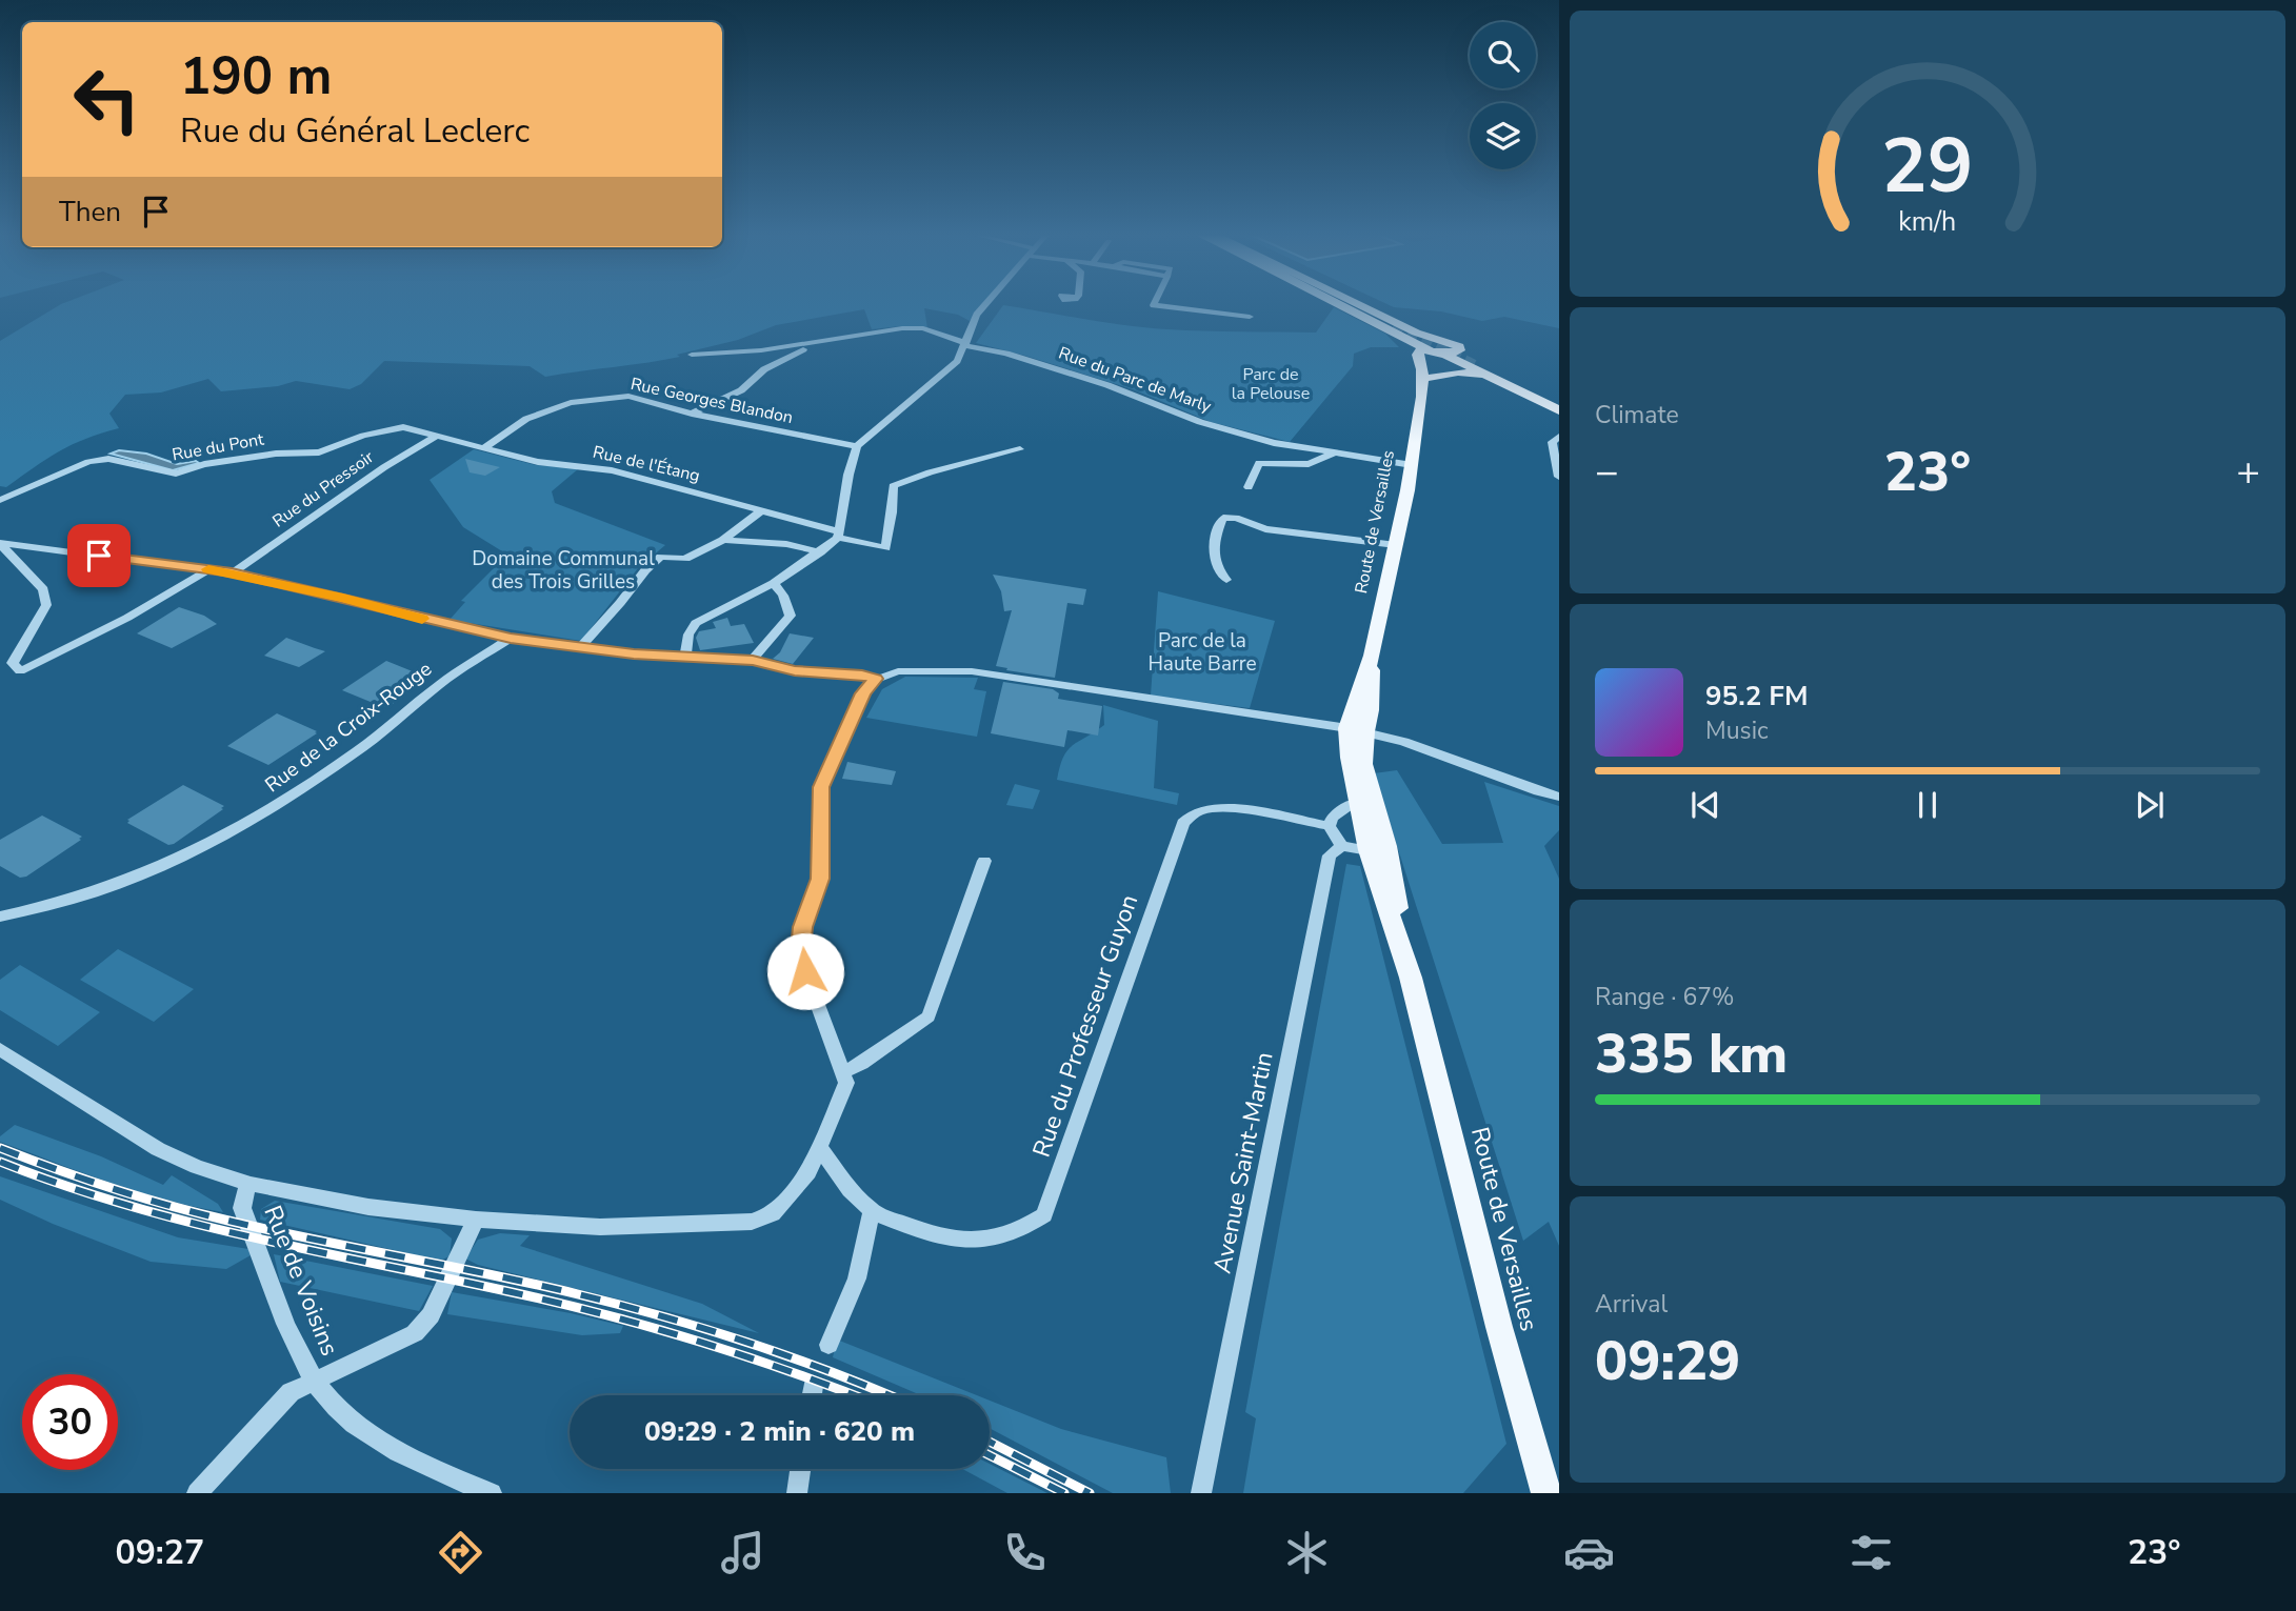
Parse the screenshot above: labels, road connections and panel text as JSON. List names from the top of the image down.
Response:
{
  "streets": {
    "main road": ["Route de Versailles"],
    "street": [
      "Rue du Parc de Marly",
      "Rue Georges Blandon",
      "Rue du Pont",
      "Rue de l'Étang",
      "Rue du Pressoir",
      "Rue de la Croix-Rouge",
      "Rue du Professeur Guyon",
      "Avenue Saint-Martin",
      "Rue de Voisins"
    ]
  },
  "crossings": [
    ["Rue du Parc de Marly", "Route de Versailles"],
    ["Rue Georges Blandon", "Rue de l'Étang"],
    ["Rue du Pont", "Rue de l'Étang"],
    ["Rue de l'Étang", "Rue du Pressoir"]
  ],
  "parks": ["Parc de la Pelouse", "Domaine Communal des Trois Grilles", "Parc de la Haute Barre"],
  "page": {
    "turn": ["190 m", "Rue du Général Leclerc"],
    "then": "Then",
    "tile": [
      "Climate",
      ["Range · 67%", "335 km"],
      ["Arrival", "09:29"]
    ],
    "heat": ["−", "23°", "+"],
    "song": ["95.2 FM", "Music"],
    "limit": "30",
    "trip": "09:29 · 2 min · 620 m",
    "tabs": ["09:27", "23°"],
    "gauge": ["29", "km/h"]
  }
}
